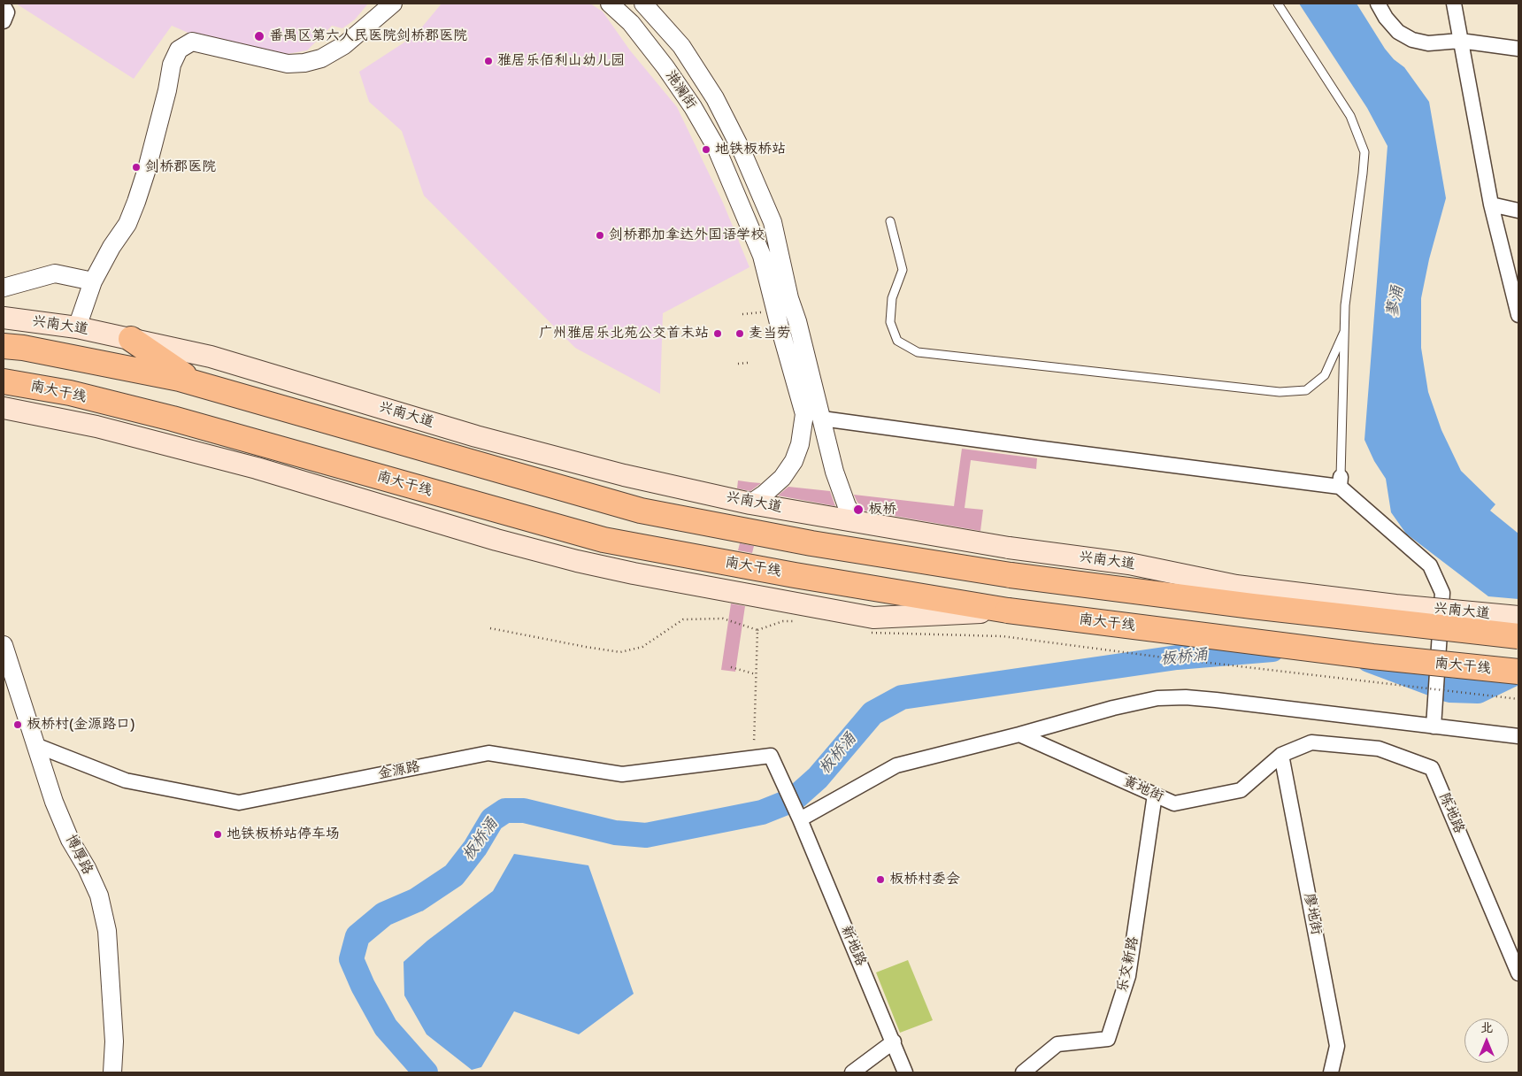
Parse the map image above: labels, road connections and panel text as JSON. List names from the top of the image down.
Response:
{
  "streets": {
    "highway": ["南大干线"],
    "main road": ["兴南大道"],
    "street": [
      "滟澜街",
      "金源路",
      "黄地街",
      "陈地路",
      "博厚路",
      "廖地街",
      "新地路",
      "乐交新路"
    ]
  },
  "crossings": [
    ["滟澜街", "兴南大道"],
    ["金源路", "博厚路"],
    ["金源路", "新地路"],
    ["黄地街", "陈地路"],
    ["黄地街", "廖地街"],
    ["黄地街", "乐交新路"]
  ],
  "water": ["蓼涌", "板桥涌"],
  "places": [
    "番禺区第六人民医院剑桥郡医院",
    "雅居乐佰利山幼儿园",
    "地铁板桥站",
    "剑桥郡医院",
    "剑桥郡加拿达外国语学校",
    "广州雅居乐北苑公交首末站",
    "麦当劳",
    "板桥",
    "板桥村(金源路口)",
    "地铁板桥站停车场",
    "板桥村委会"
  ],
  "north": "top"
}
